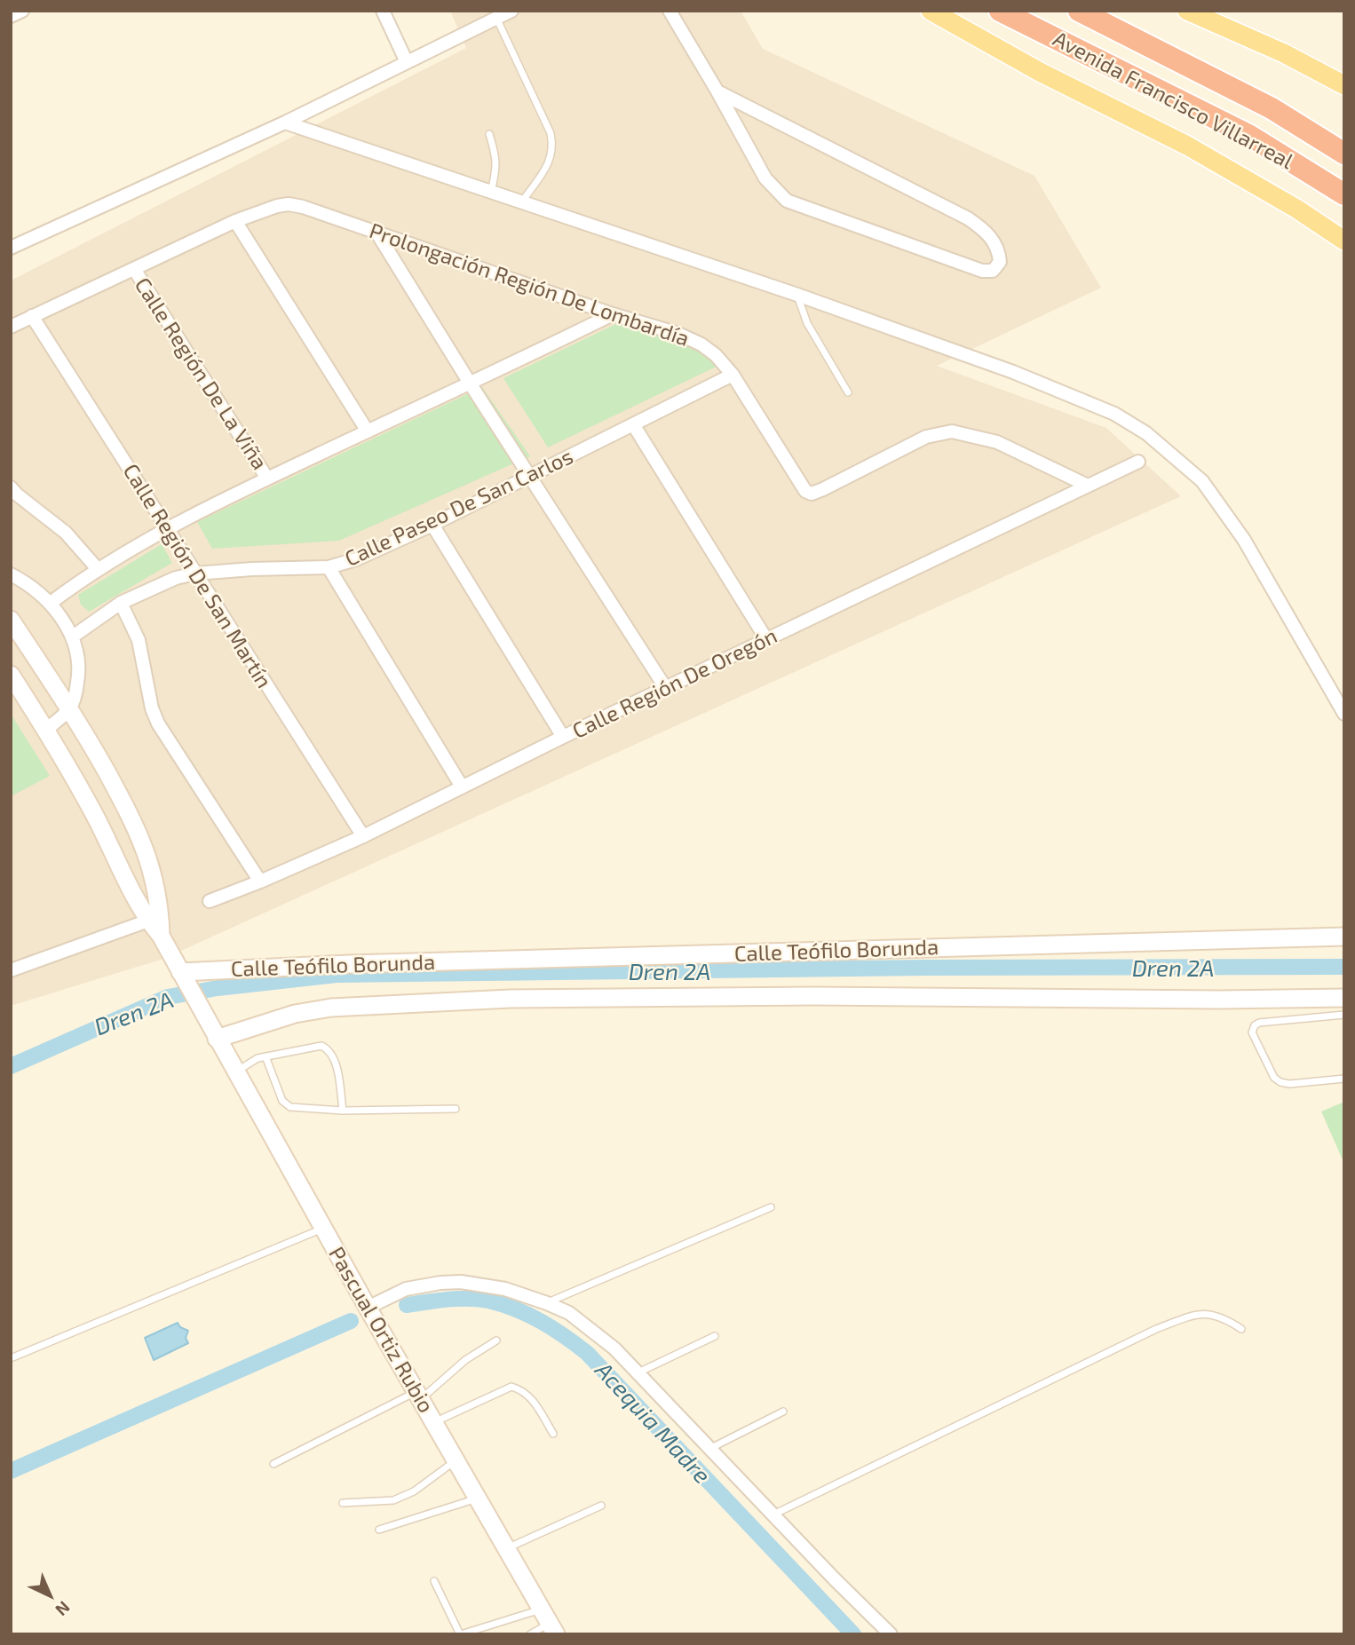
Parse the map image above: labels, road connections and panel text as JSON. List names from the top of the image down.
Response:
{
  "streets": {
    "highway": ["Avenida Francisco Villarreal"],
    "street": [
      "Prolongación Región De Lombardía",
      "Calle Región De La Viña",
      "Calle Paseo De San Carlos",
      "Calle Región De San Martín",
      "Calle Región De Oregón",
      "Calle Teófilo Borunda",
      "Pascual Ortiz Rubio"
    ]
  },
  "crossings": [
    ["Prolongación Región De Lombardía", "Calle Región De La Viña"],
    ["Prolongación Región De Lombardía", "Calle Paseo De San Carlos"],
    ["Prolongación Región De Lombardía", "Calle Región De San Martín"],
    ["Prolongación Región De Lombardía", "Calle Región De Oregón"],
    ["Calle Paseo De San Carlos", "Calle Región De San Martín"],
    ["Calle Región De San Martín", "Calle Región De Oregón"],
    ["Calle Teófilo Borunda", "Pascual Ortiz Rubio"]
  ],
  "water": ["Dren 2A", "Acequia Madre"],
  "north": "bottom right"
}
